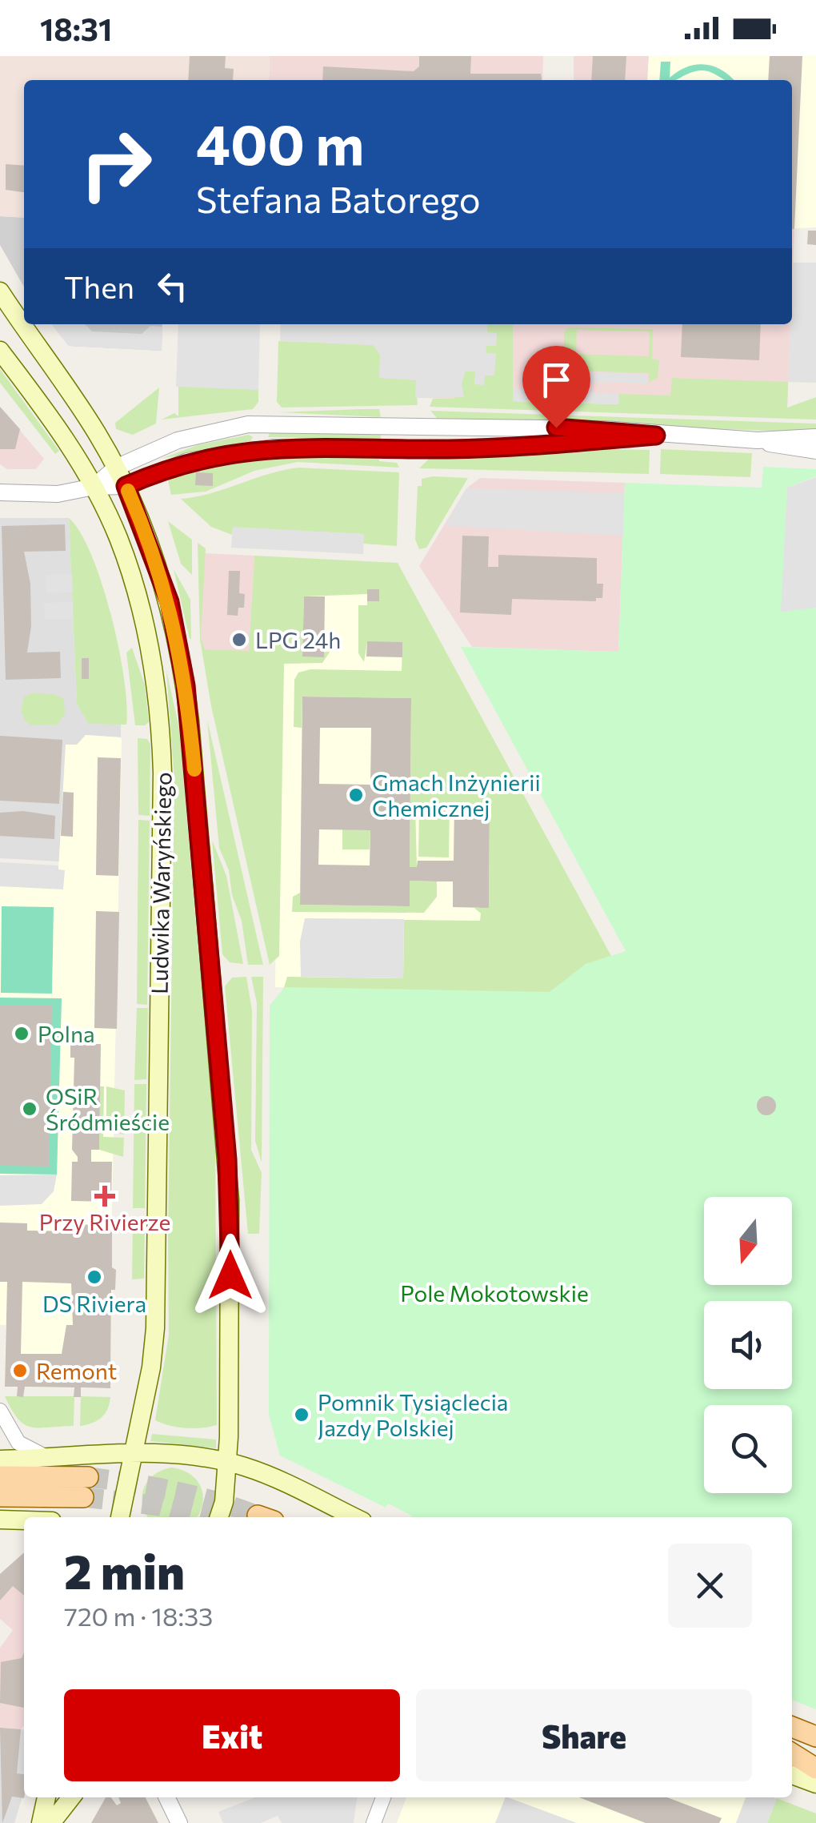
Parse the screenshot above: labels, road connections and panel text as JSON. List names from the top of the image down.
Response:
{
  "streets": {
    "main road": ["Ludwika Waryńskiego"]
  },
  "parks": ["Pole Mokotowskie"],
  "places": {
    "other": [
      "LPG 24h",
      "Gmach Inżynierii Chemicznej",
      "Polna",
      "OSiR Śródmieście",
      "DS Riviera",
      "Remont",
      "Pomnik Tysiąclecia Jazdy Polskiej"
    ],
    "health": ["Przy Rivierze"]
  },
  "north": "bottom",
  "page": {
    "status": "18:31",
    "turn": ["400 m", "Stefana Batorego"],
    "then": "Then",
    "heading": ["2 min", "720 m · 18:33"],
    "buttons": ["Exit", "Share"]
  }
}
